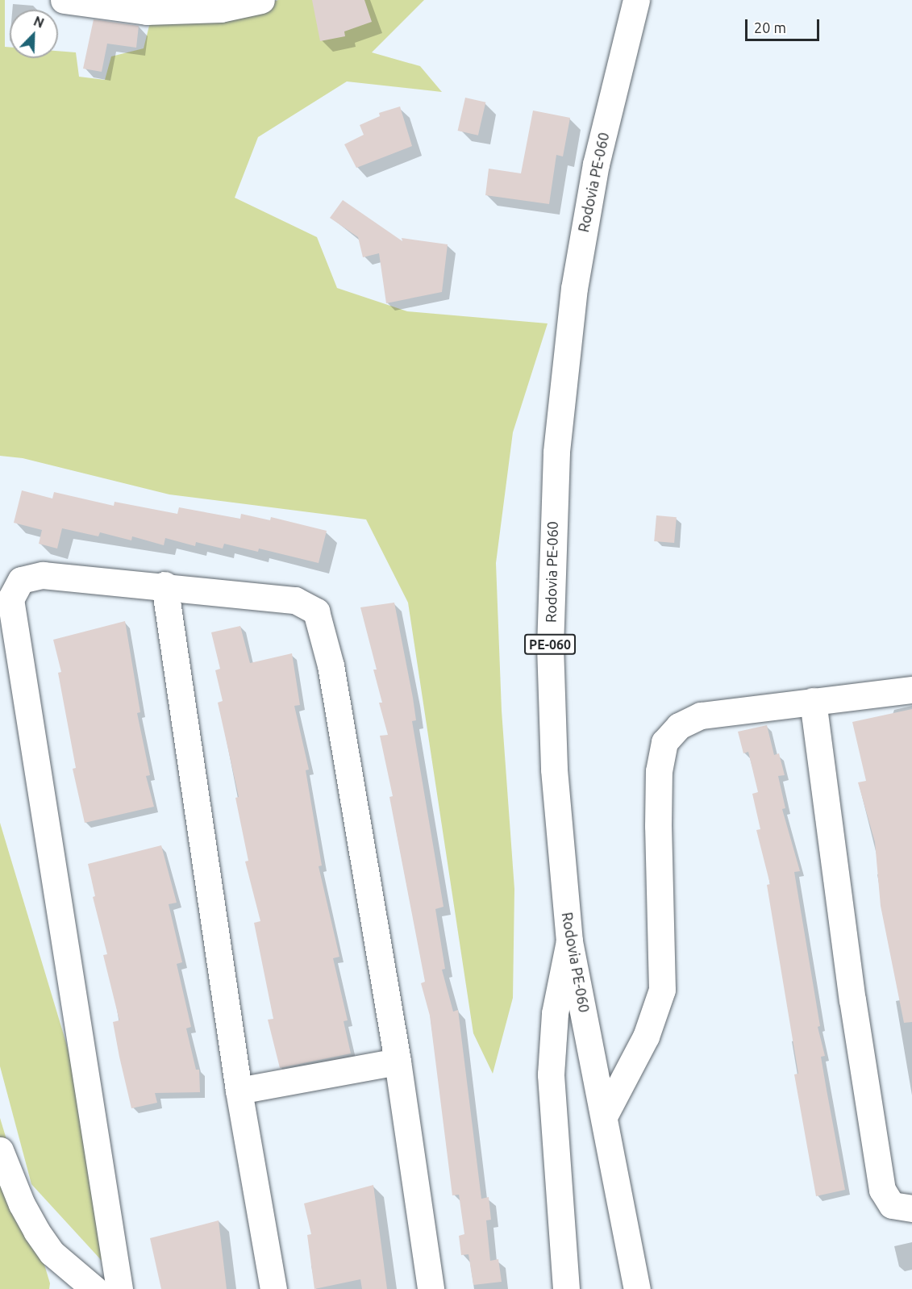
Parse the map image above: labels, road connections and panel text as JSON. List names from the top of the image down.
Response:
{
  "streets": {
    "street": ["Rodovia PE-060", "PE-060"]
  },
  "scale_bar": "20 m",
  "north": "top right"
}
